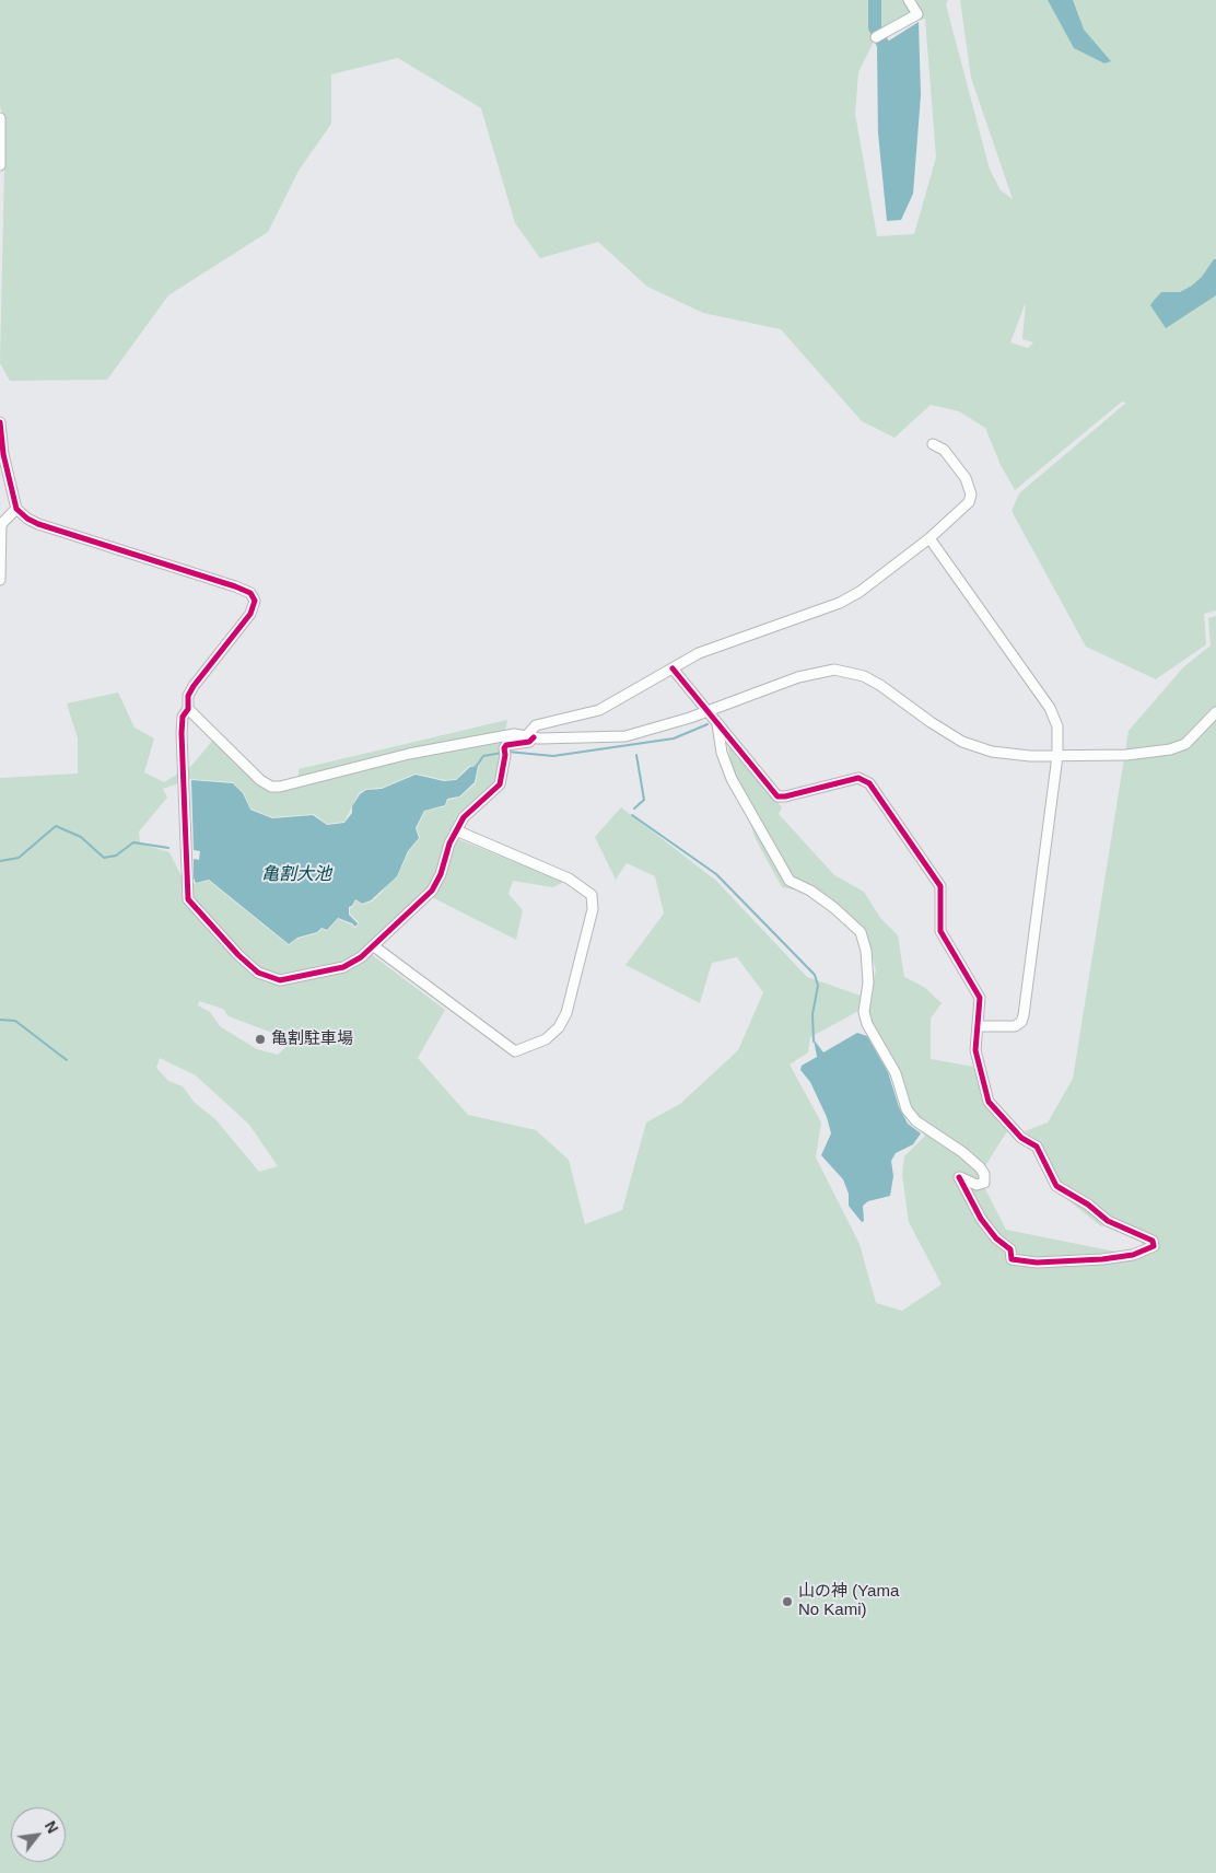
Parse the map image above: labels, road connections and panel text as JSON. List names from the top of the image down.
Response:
{
  "water": ["亀割大池"],
  "places": ["亀割駐車場", "山の神 (Yama No Kami)"],
  "north": "top right"
}
